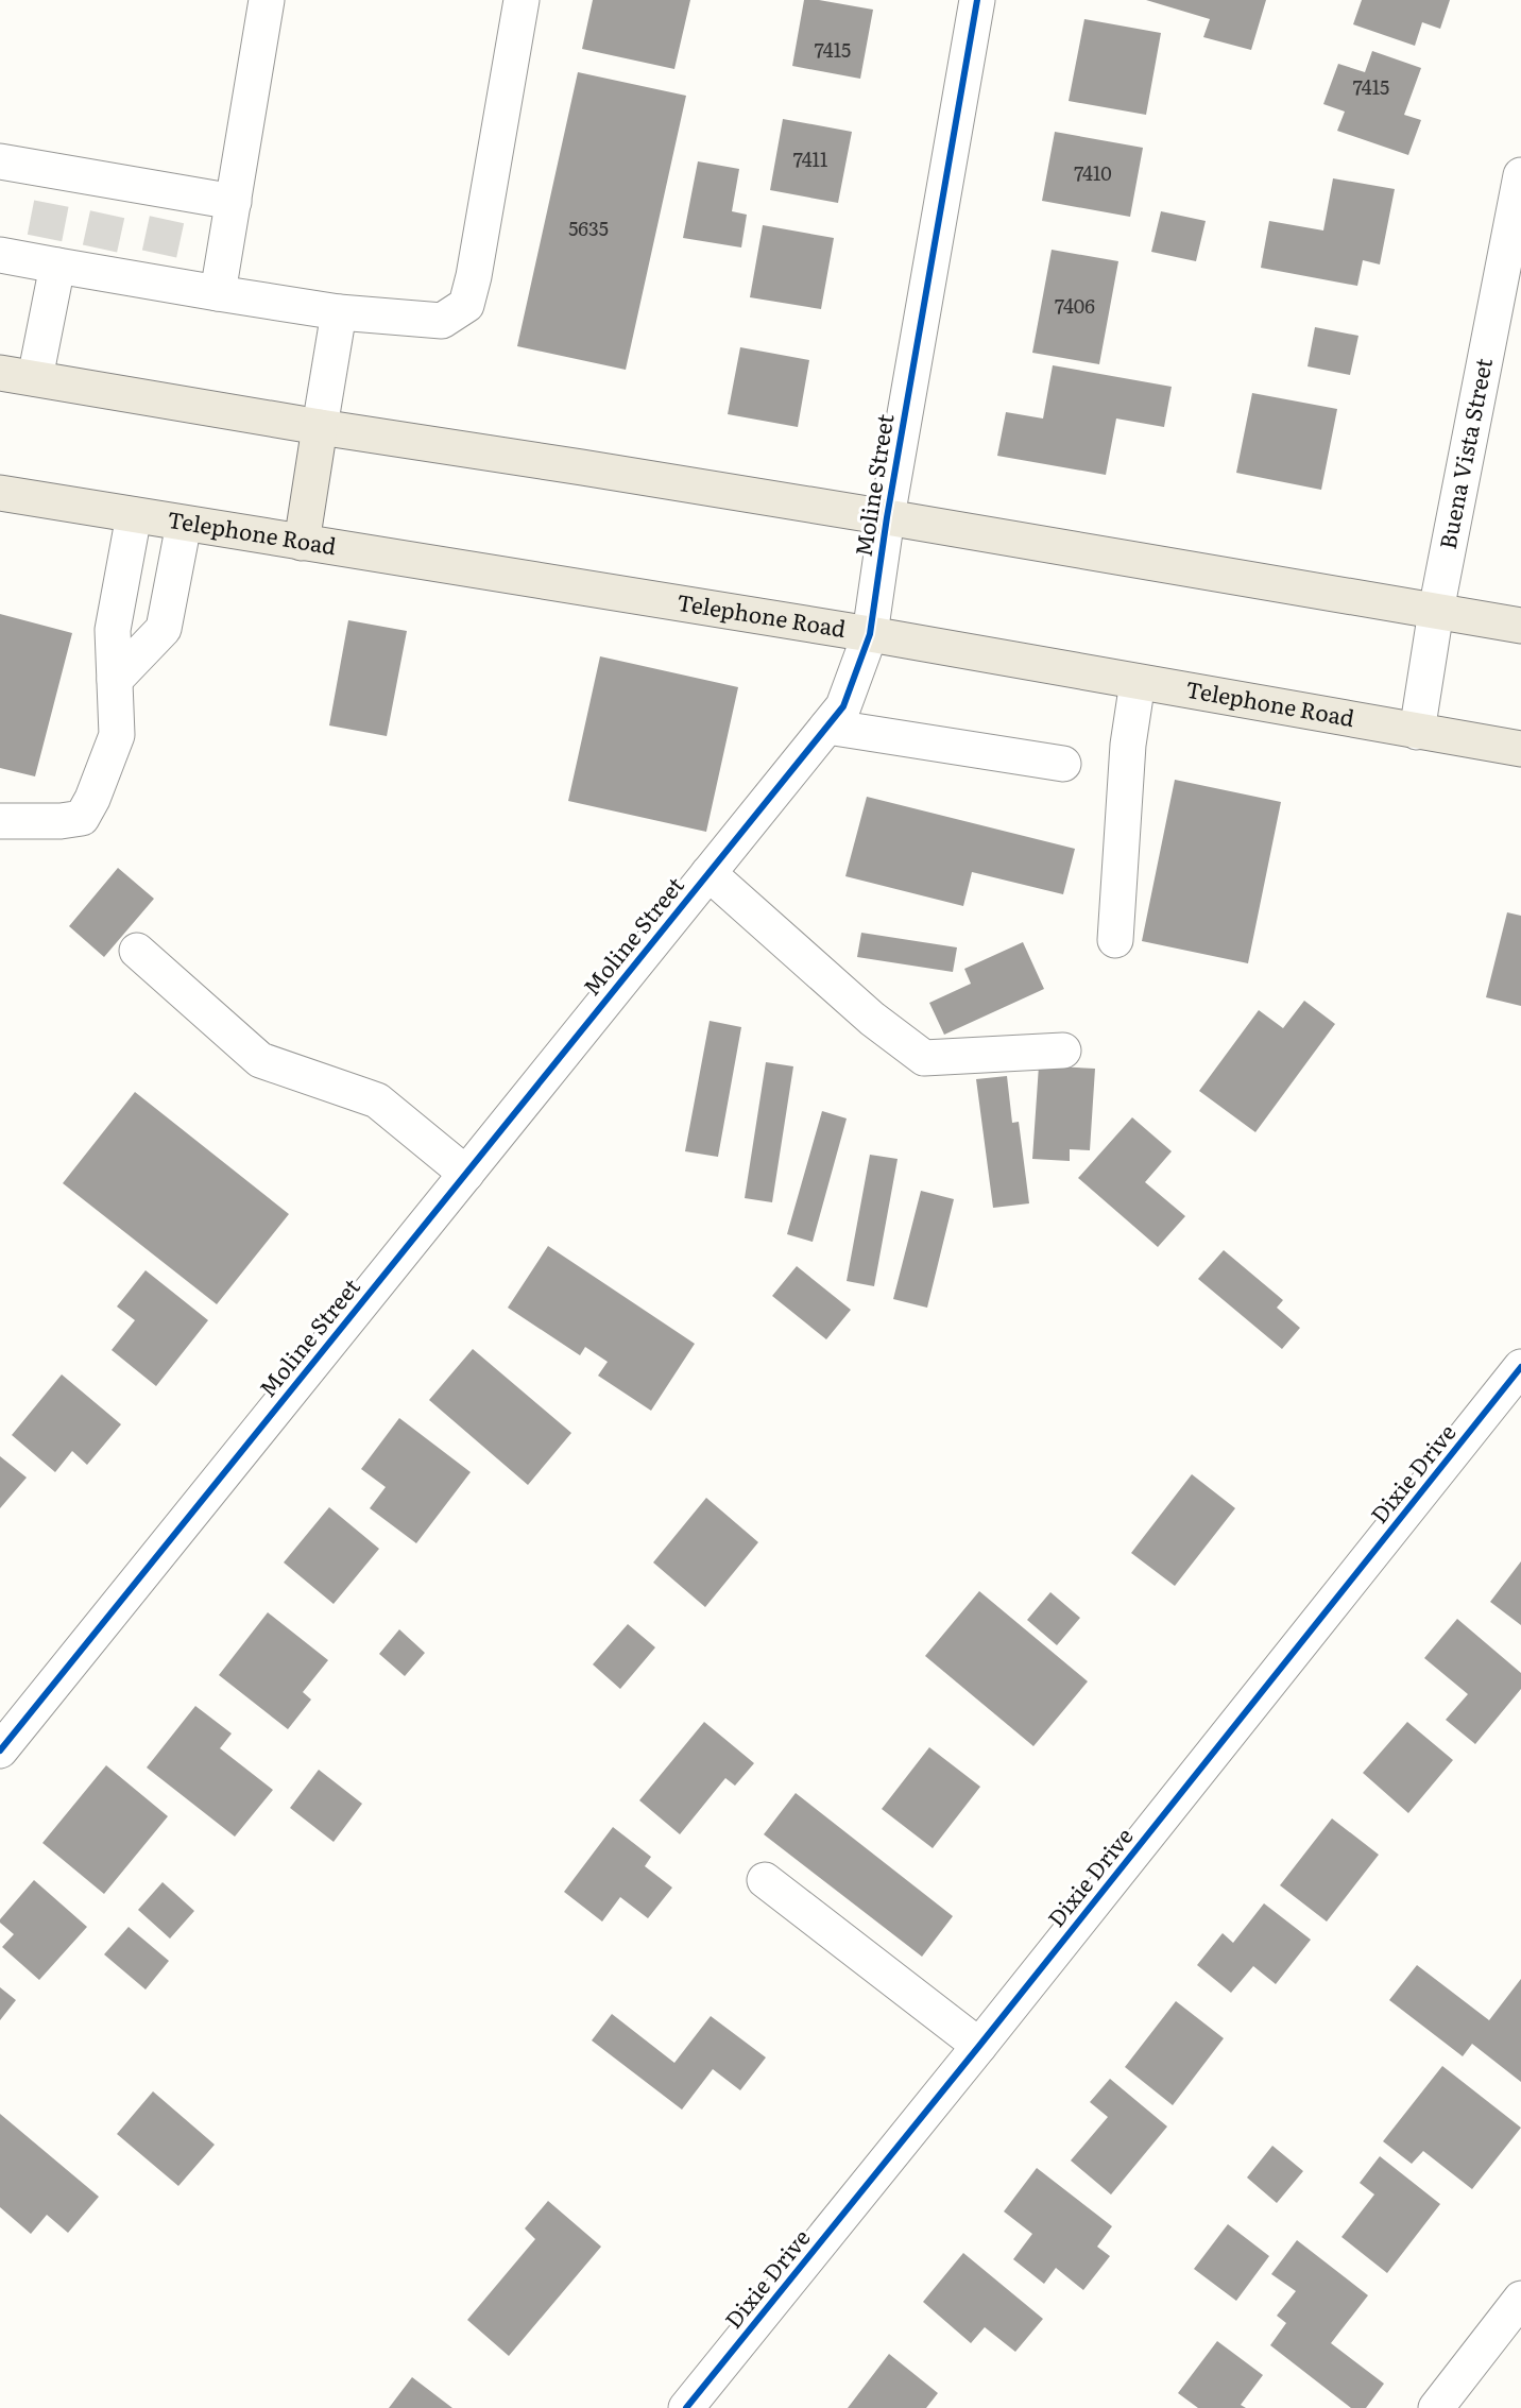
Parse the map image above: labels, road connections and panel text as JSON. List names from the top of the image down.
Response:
{
  "streets": {
    "main road": ["Telephone Road"],
    "street": ["Buena Vista Street", "Moline Street", "Dixie Drive"]
  },
  "crossings": [
    ["Buena Vista Street", "Telephone Road"],
    ["Moline Street", "Telephone Road"]
  ],
  "house_numbers": [
    "7415",
    "7415",
    "7411",
    "7410",
    "5635",
    "7406"
  ]
}
